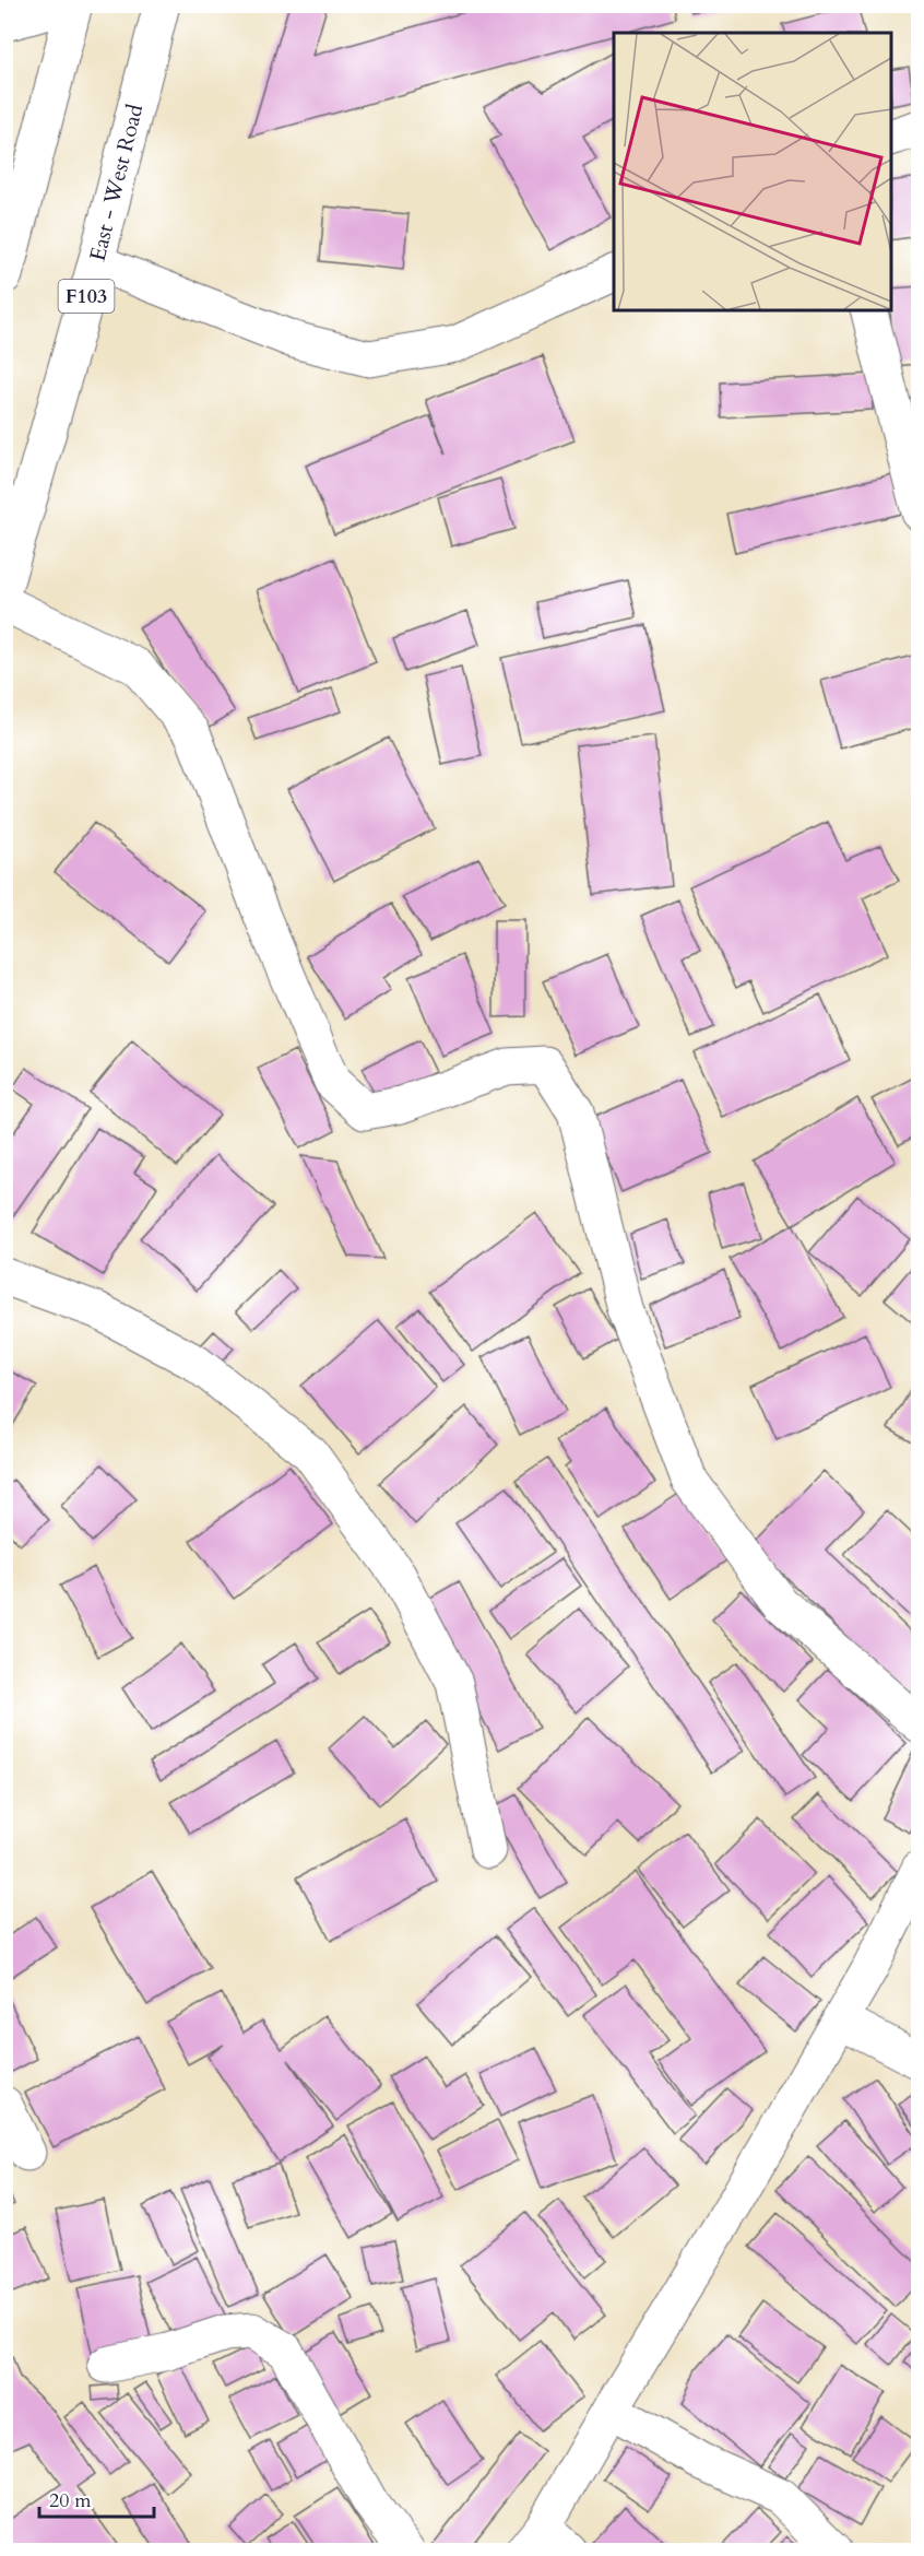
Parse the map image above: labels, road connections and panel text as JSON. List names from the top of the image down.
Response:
{
  "streets": {
    "street": ["East - West Road", "F103"]
  },
  "scale_bar": "20 m"
}
